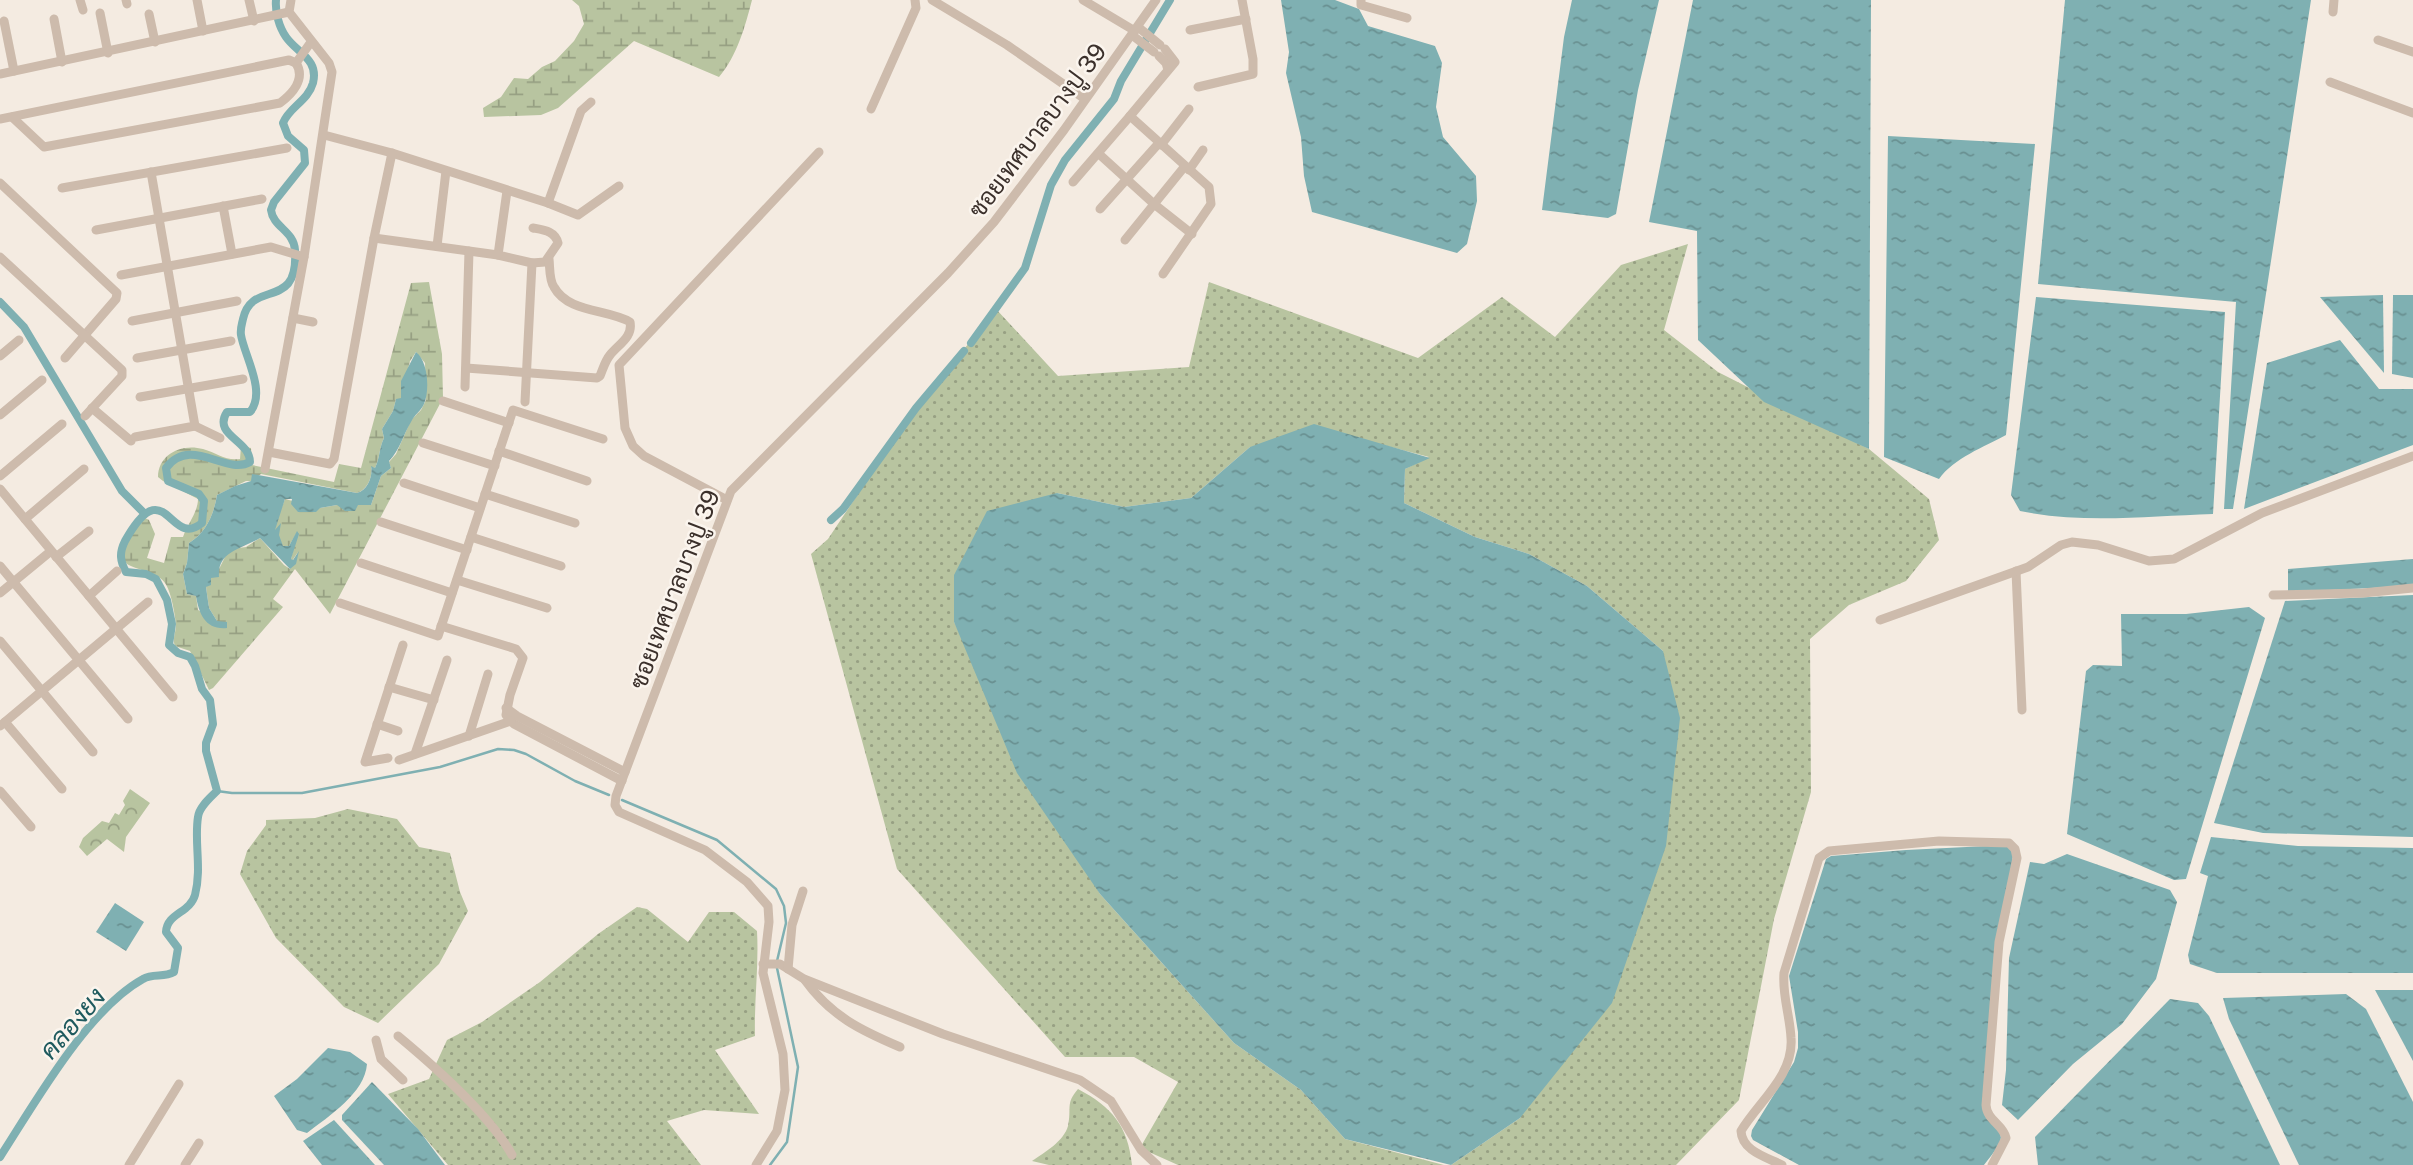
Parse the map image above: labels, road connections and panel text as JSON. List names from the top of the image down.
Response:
{
  "streets": {
    "street": ["ซอยเทศบาลบางปู 39"]
  },
  "water": ["คลองยง"]
}
